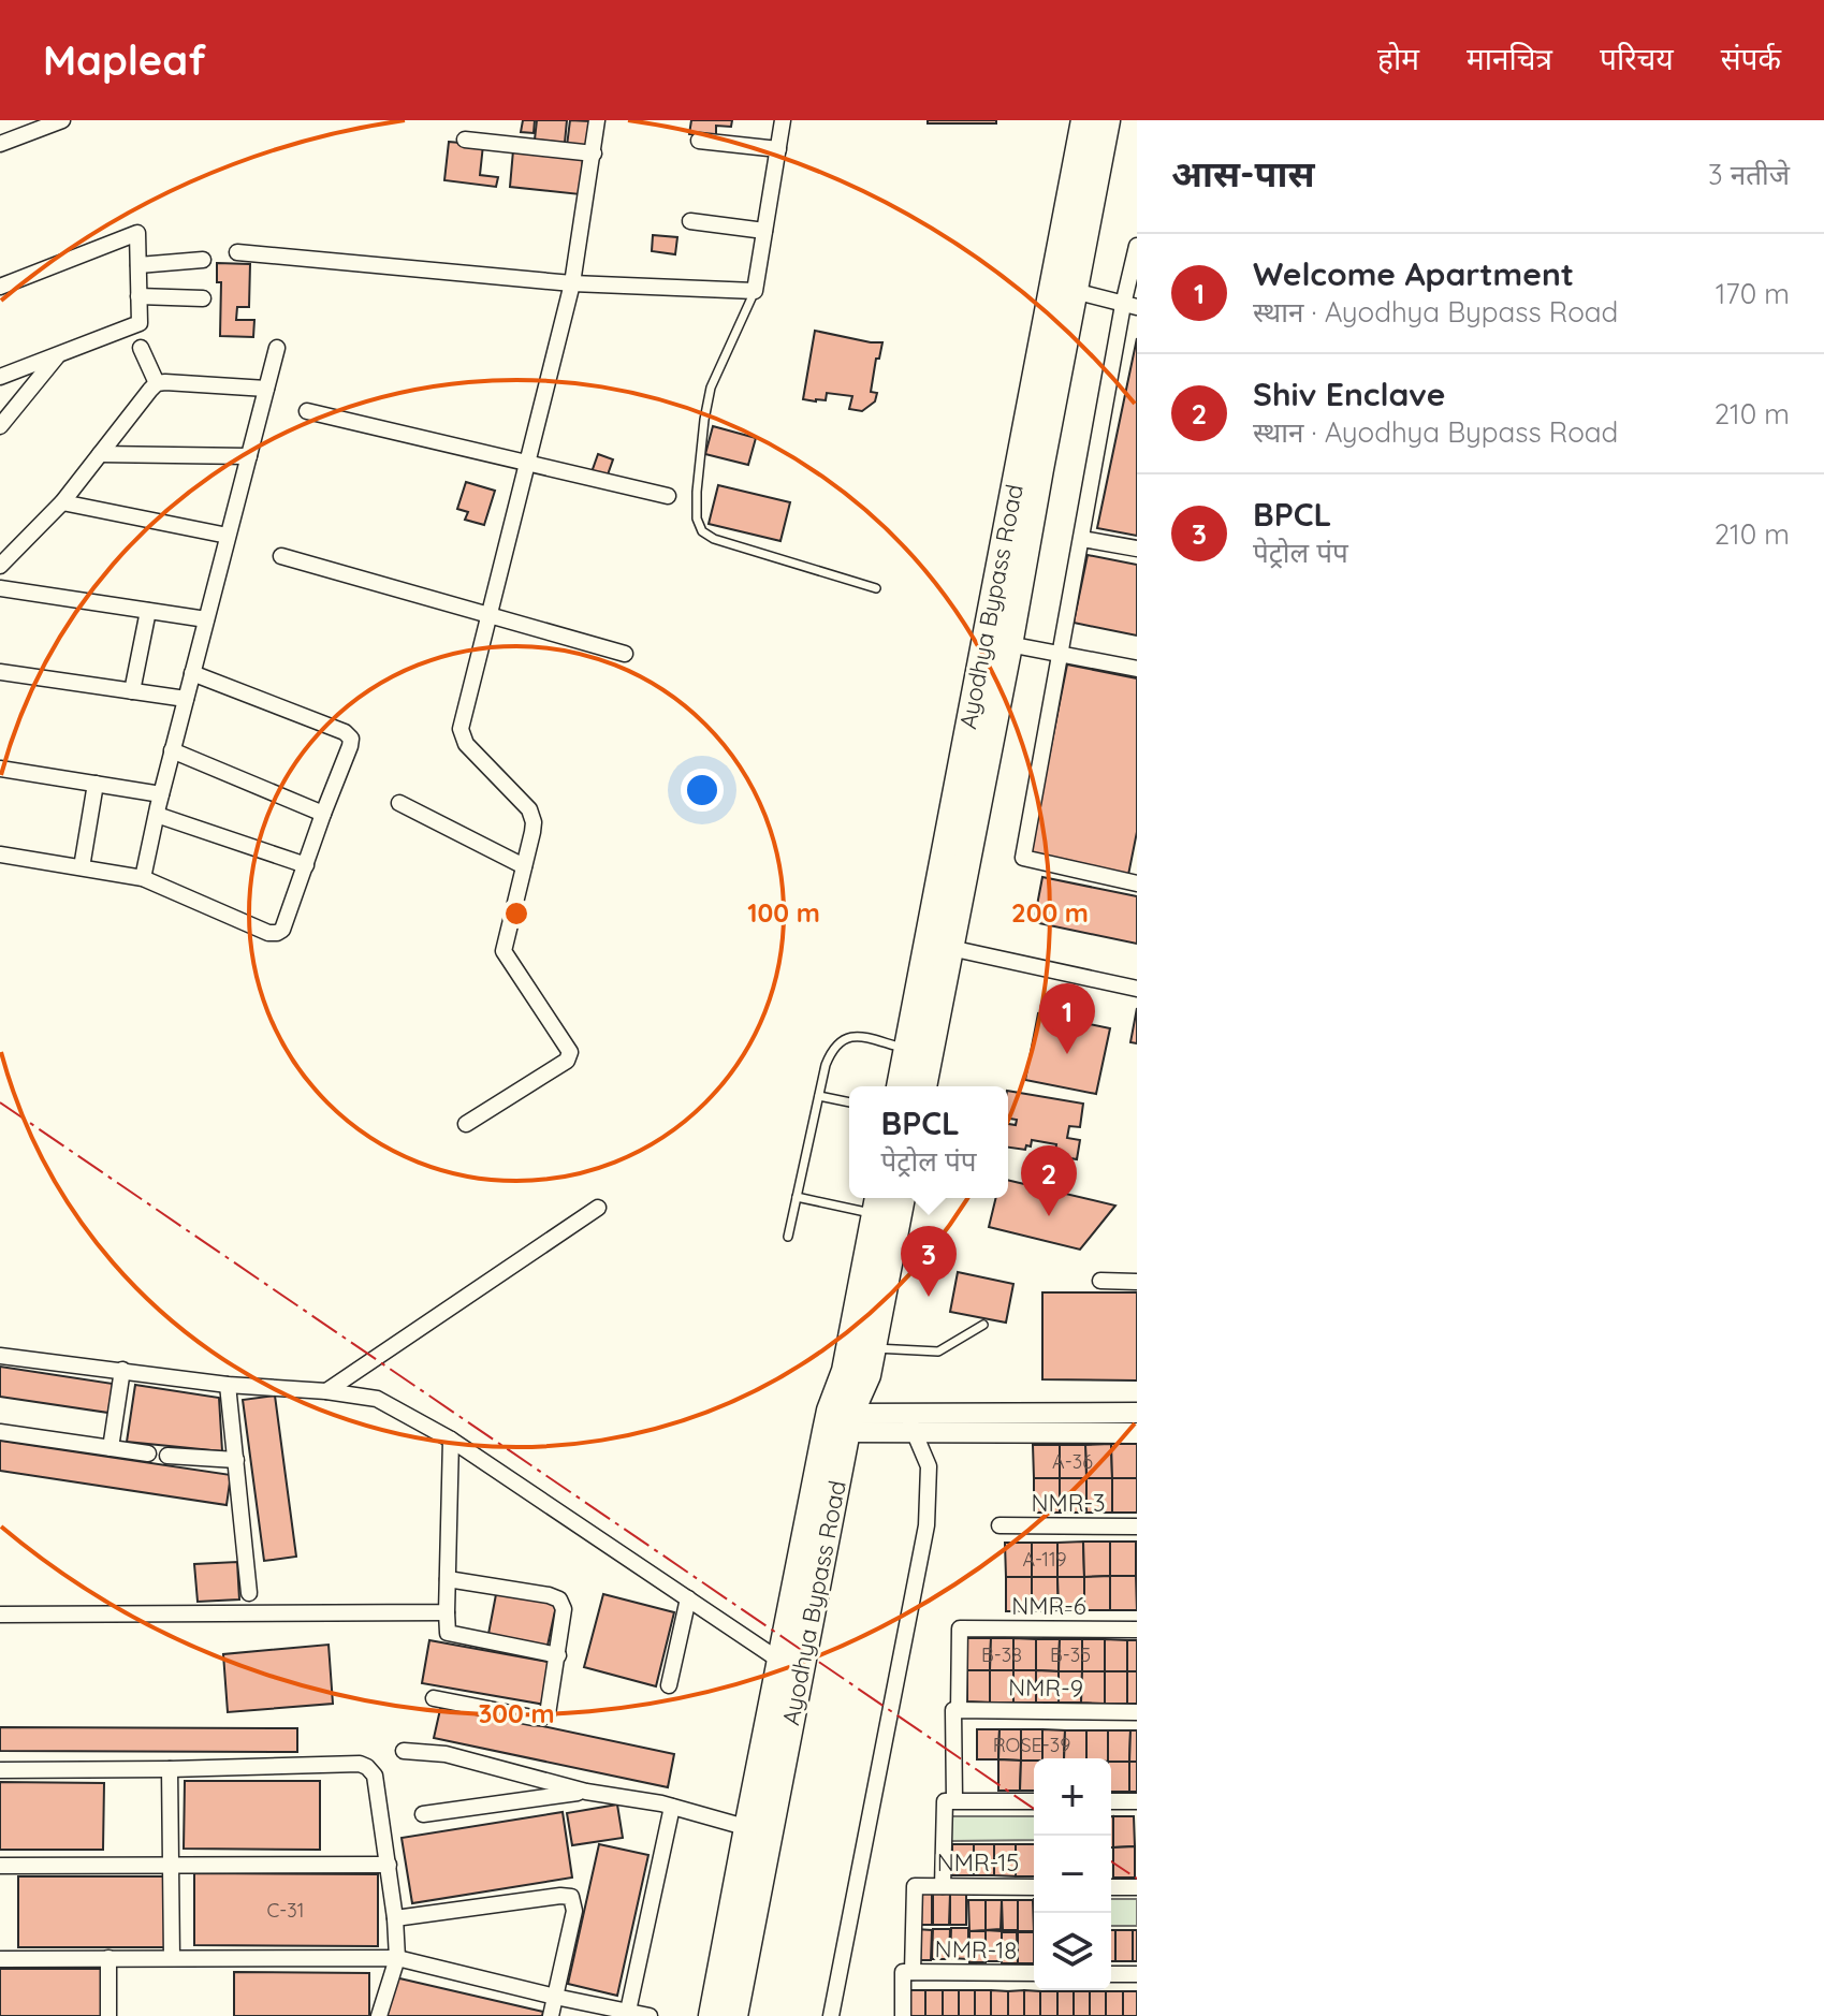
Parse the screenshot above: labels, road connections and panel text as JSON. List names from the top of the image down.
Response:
{
  "streets": {
    "main road": ["Ayodhya Bypass Road"],
    "street": [
      "NMR-3",
      "NMR-6",
      "NMR-9",
      "NMR-15",
      "NMR-18"
    ]
  },
  "crossings": [
    ["NMR-6", "NMR-9"],
    ["NMR-15", "NMR-18"]
  ],
  "house_numbers": [
    "A-36",
    "A-119",
    "B-38",
    "B-35",
    "ROSE-39",
    "C-31"
  ],
  "page": {
    "header": "Mapleaf",
    "nav": [
      "होम",
      "मानचित्र",
      "परिचय",
      "संपर्क"
    ],
    "heading": ["आस-पास", "3 नतीजे"],
    "list": [
      {
        "mark": "1",
        "name": "Welcome Apartment",
        "note": "स्थान · Ayodhya Bypass Road",
        "value": "170 m"
      },
      {
        "mark": "2",
        "name": "Shiv Enclave",
        "note": "स्थान · Ayodhya Bypass Road",
        "value": "210 m"
      },
      {
        "mark": "3",
        "name": "BPCL",
        "note": "पेट्रोल पंप",
        "value": "210 m"
      }
    ],
    "pins": ["1", "2", "3"],
    "popup": ["BPCL", "पेट्रोल पंप"],
    "map_buttons": ["+", "−"]
  },
  "rings": ["100 m", "200 m", "300 m"]
}
